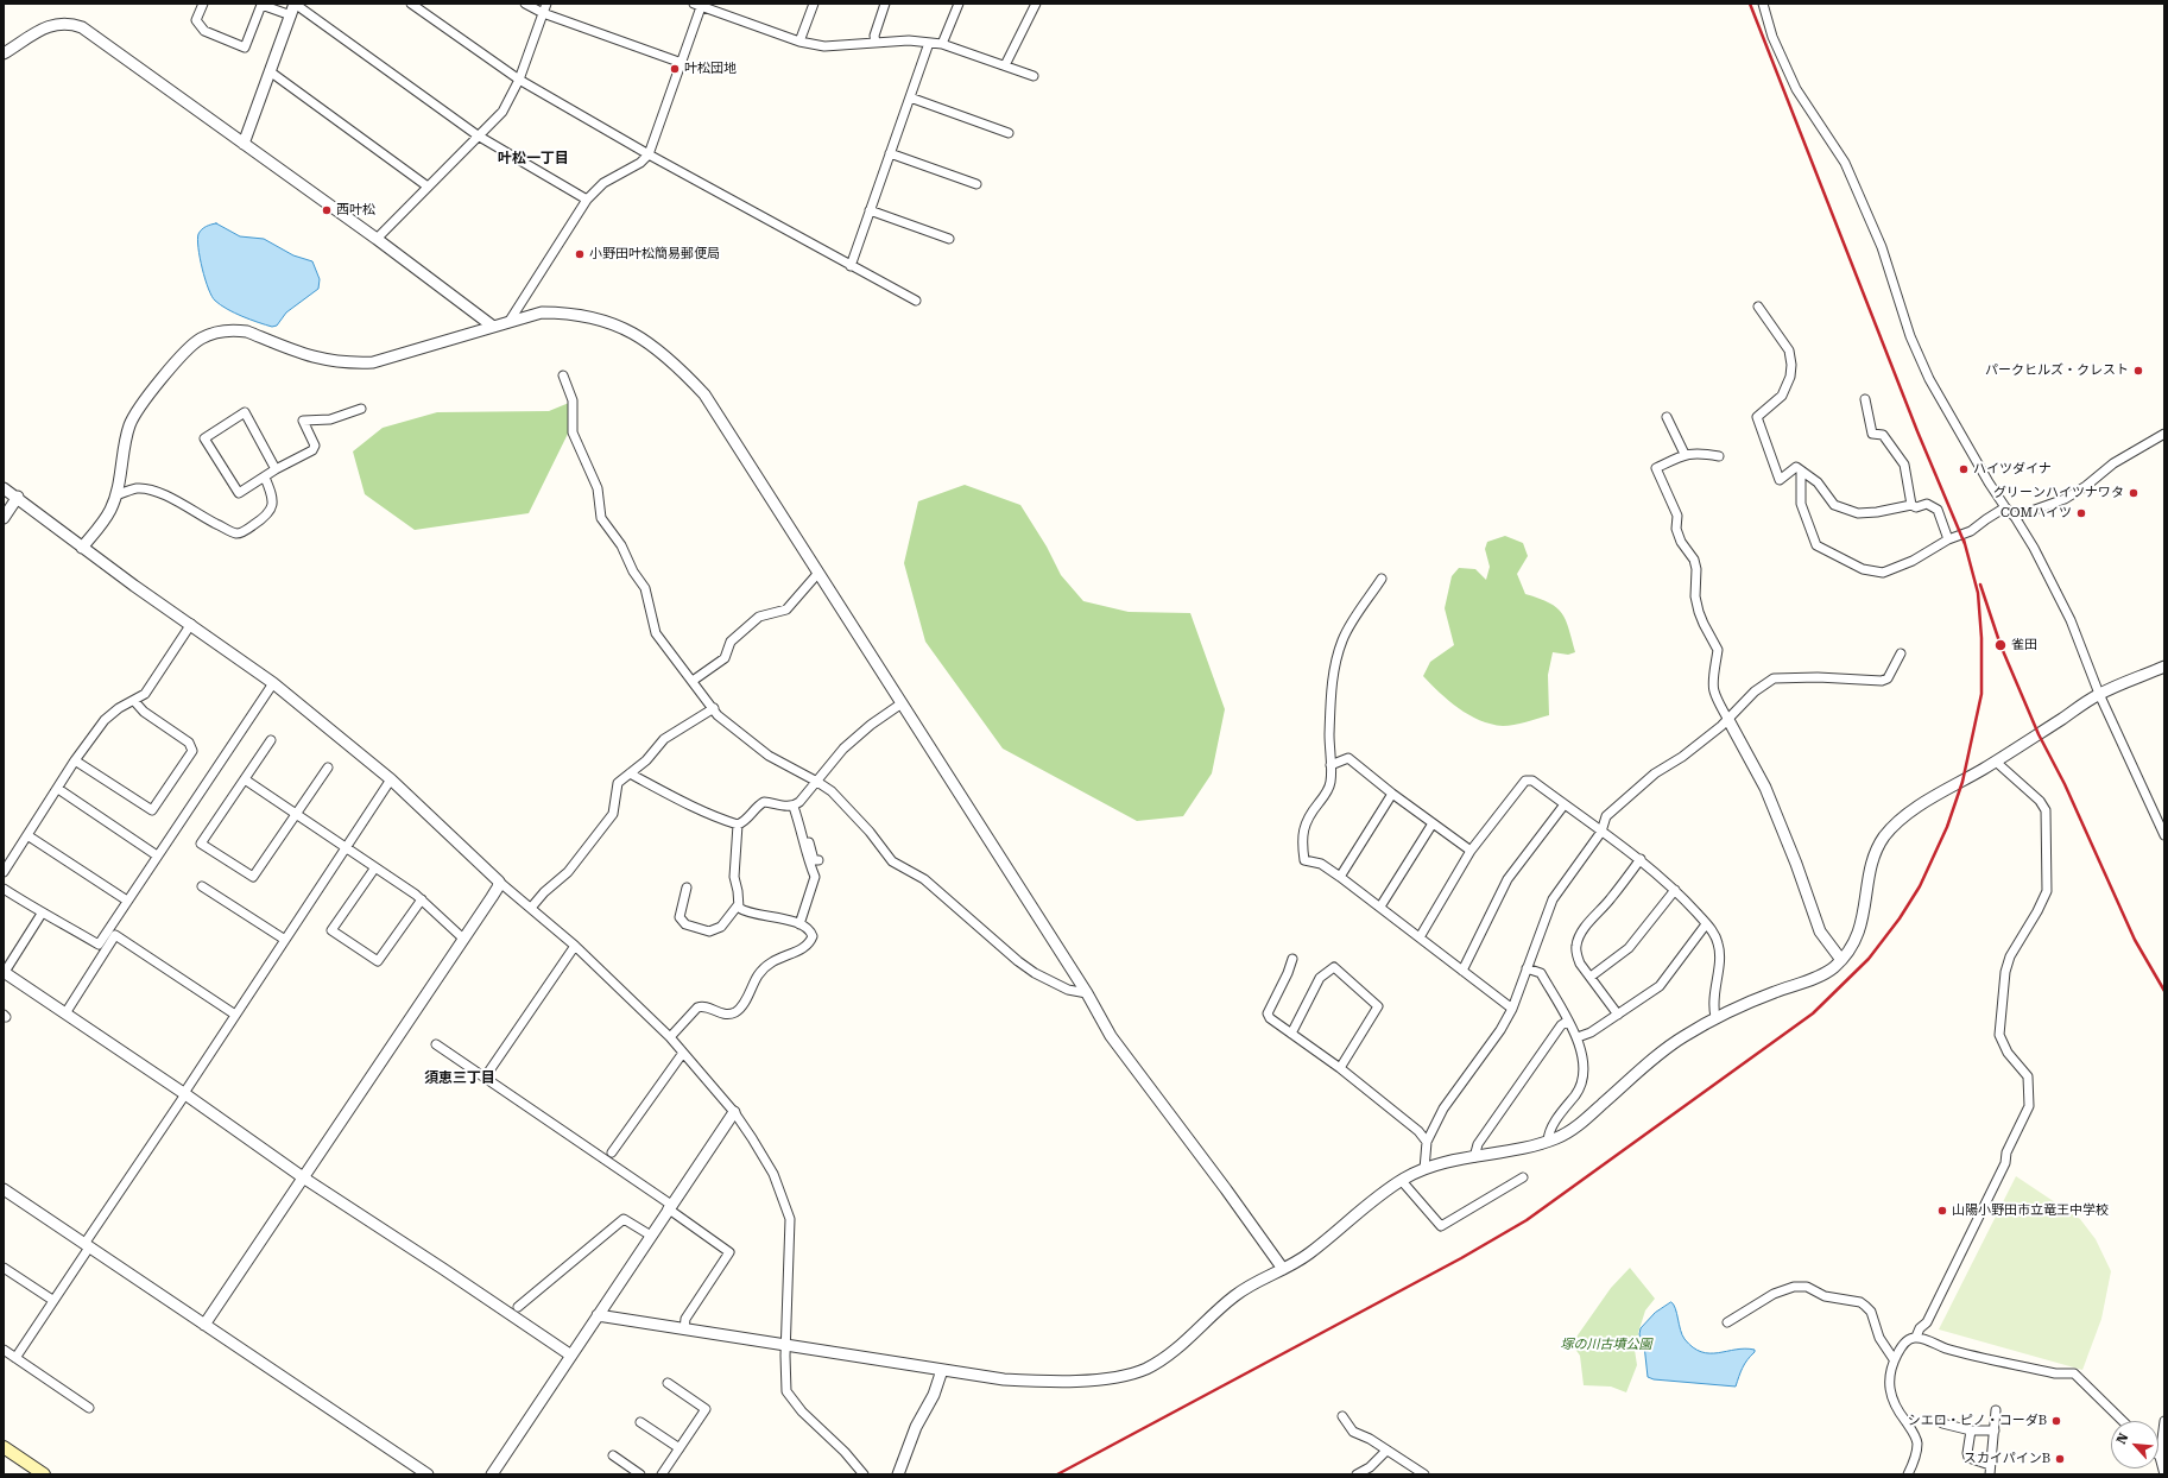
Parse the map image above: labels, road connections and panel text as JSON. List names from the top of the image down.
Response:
{
  "districts": ["叶松一丁目", "須恵三丁目"],
  "parks": ["塚の川古墳公園"],
  "places": [
    "叶松団地",
    "西叶松",
    "小野田叶松簡易郵便局",
    "パークヒルズ・クレスト",
    "ハイツダイナ",
    "グリーンハイツナワタ",
    "COMハイツ",
    "雀田",
    "山陽小野田市立竜王中学校",
    "シエロ・ピノ・コーダB",
    "スカイパインB"
  ],
  "north": "top left"
}
